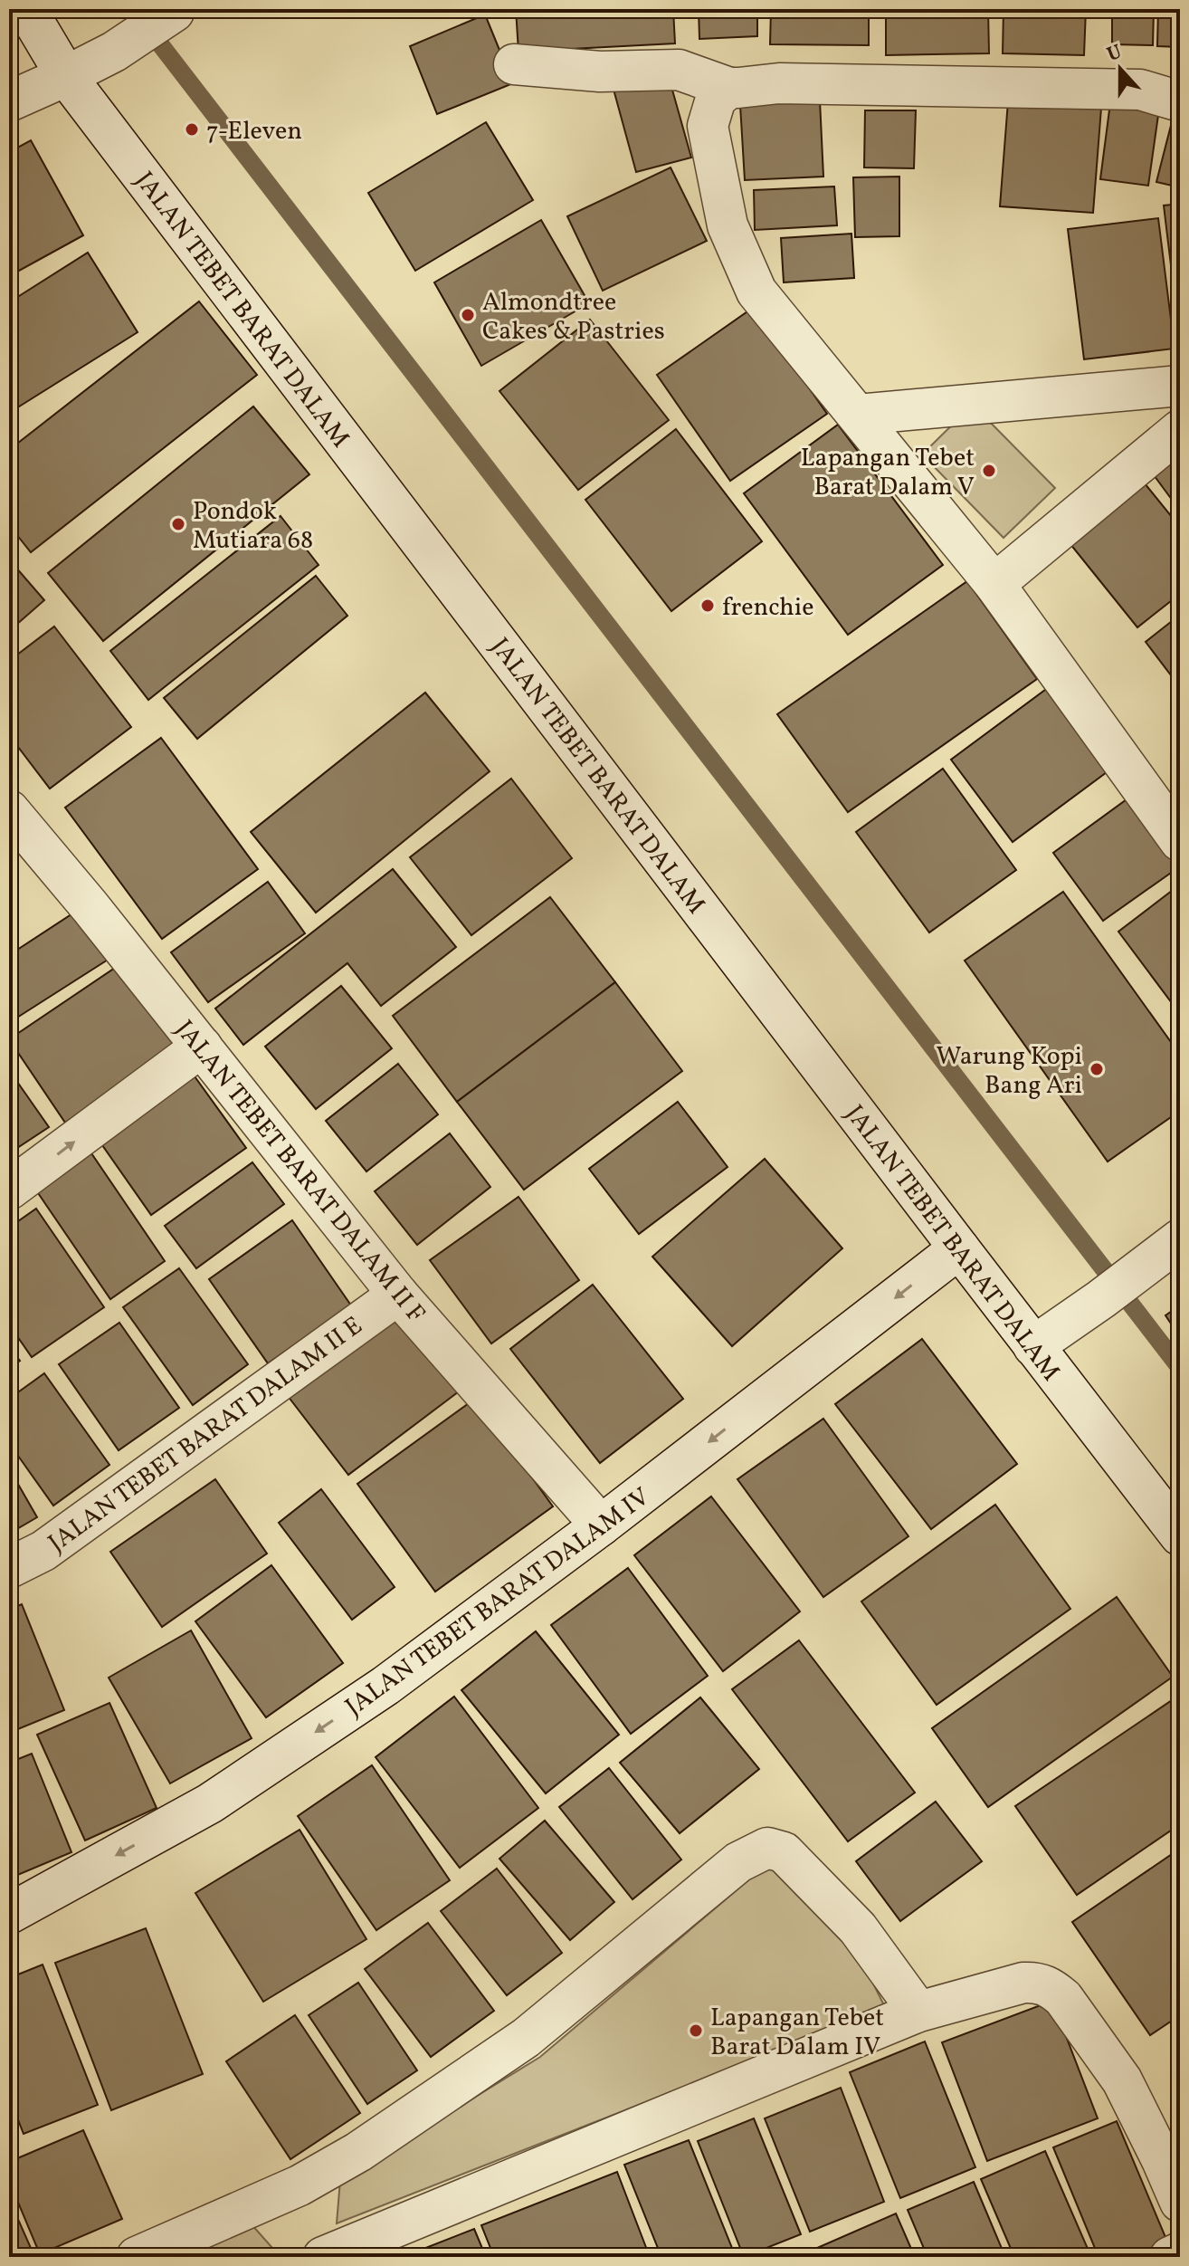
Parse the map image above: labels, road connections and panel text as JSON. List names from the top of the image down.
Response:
{
  "streets": {
    "street": [
      "JALAN TEBET BARAT DALAM",
      "JALAN TEBET BARAT DALAM II F",
      "JALAN TEBET BARAT DALAM II E",
      "JALAN TEBET BARAT DALAM IV"
    ]
  },
  "crossings": [
    ["JALAN TEBET BARAT DALAM", "JALAN TEBET BARAT DALAM IV"],
    ["JALAN TEBET BARAT DALAM II F", "JALAN TEBET BARAT DALAM II E"],
    ["JALAN TEBET BARAT DALAM II F", "JALAN TEBET BARAT DALAM IV"]
  ],
  "one_way": ["JALAN TEBET BARAT DALAM IV"],
  "places": [
    "7-Eleven",
    "Almondtree Cakes & Pastries",
    "Lapangan Tebet Barat Dalam V",
    "Pondok Mutiara 68",
    "frenchie",
    "Warung Kopi Bang Ari",
    "Lapangan Tebet Barat Dalam IV"
  ],
  "north": "top"
}
